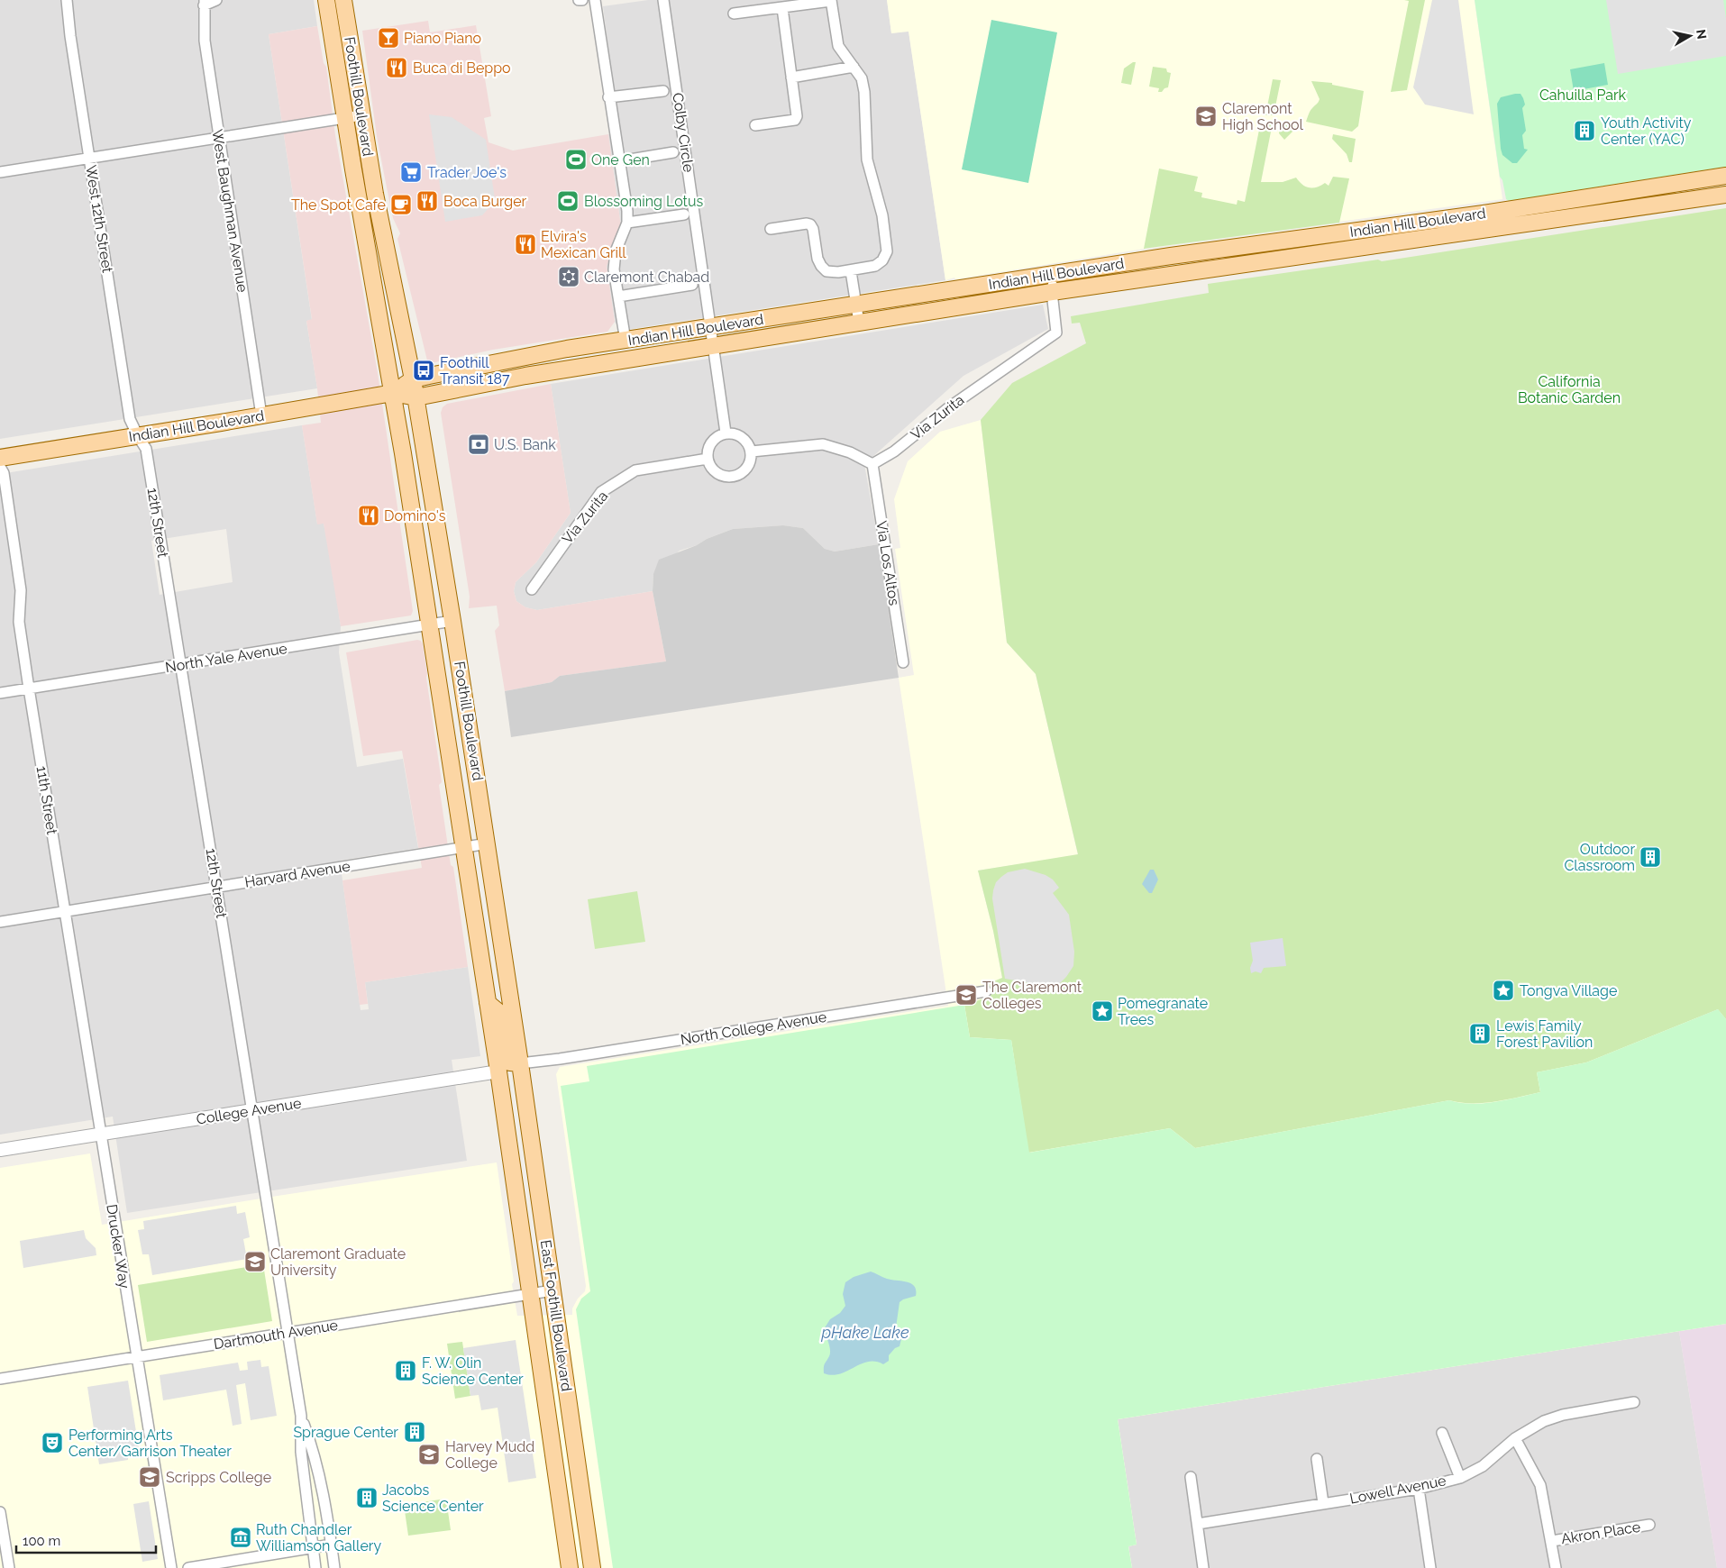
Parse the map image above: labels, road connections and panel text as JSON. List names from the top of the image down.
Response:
{
  "streets": {
    "main road": ["Foothill Boulevard", "Indian Hill Boulevard", "East Foothill Boulevard"],
    "street": [
      "Colby Circle",
      "West Baughman Avenue",
      "West 12th Street",
      "Via Zurita",
      "12th Street",
      "Via Los Altos",
      "North Yale Avenue",
      "11th Street",
      "Harvard Avenue",
      "North College Avenue",
      "College Avenue",
      "Drucker Way",
      "Dartmouth Avenue",
      "Lowell Avenue",
      "Akron Place"
    ]
  },
  "crossings": [
    ["Foothill Boulevard", "Indian Hill Boulevard"],
    ["Foothill Boulevard", "North Yale Avenue"],
    ["Foothill Boulevard", "Harvard Avenue"],
    ["Foothill Boulevard", "North College Avenue"],
    ["Foothill Boulevard", "College Avenue"],
    ["Foothill Boulevard", "East Foothill Boulevard"],
    ["Colby Circle", "Indian Hill Boulevard"],
    ["Colby Circle", "Via Zurita"],
    ["West Baughman Avenue", "Indian Hill Boulevard"],
    ["West 12th Street", "Indian Hill Boulevard"],
    ["West 12th Street", "12th Street"],
    ["Indian Hill Boulevard", "Via Zurita"],
    ["Indian Hill Boulevard", "12th Street"],
    ["Via Zurita", "Via Los Altos"],
    ["12th Street", "North Yale Avenue"],
    ["12th Street", "Harvard Avenue"],
    ["12th Street", "College Avenue"],
    ["12th Street", "Dartmouth Avenue"],
    ["North Yale Avenue", "11th Street"],
    ["11th Street", "Harvard Avenue"],
    ["11th Street", "College Avenue"],
    ["11th Street", "Drucker Way"],
    ["North College Avenue", "East Foothill Boulevard"],
    ["College Avenue", "Drucker Way"],
    ["College Avenue", "East Foothill Boulevard"],
    ["Drucker Way", "Dartmouth Avenue"],
    ["East Foothill Boulevard", "Dartmouth Avenue"]
  ],
  "water": ["pHake Lake"],
  "parks": ["Cahuilla Park", "California Botanic Garden"],
  "places": {
    "bar": ["Piano Piano"],
    "restaurant": [
      "Buca di Beppo",
      "Boca Burger",
      "Elvira's Mexican Grill",
      "Domino's"
    ],
    "school or university": [
      "Claremont High School",
      "The Claremont Colleges",
      "Claremont Graduate University",
      "Harvey Mudd College",
      "Scripps College"
    ],
    "building": [
      "Youth Activity Center (YAC)",
      "Outdoor Classroom",
      "Lewis Family Forest Pavilion",
      "F. W. Olin Science Center",
      "Sprague Center",
      "Jacobs Science Center"
    ],
    "sports": ["One Gen", "Blossoming Lotus"],
    "supermarket": ["Trader Joe's"],
    "cafe": ["The Spot Cafe"],
    "synagogue": ["Claremont Chabad"],
    "bus stop": ["Foothill Transit 187"],
    "bank": ["U.S. Bank"],
    "place": ["Tongva Village", "Pomegranate Trees"],
    "theatre": ["Performing Arts Center/Garrison Theater"],
    "museum": ["Ruth Chandler Williamson Gallery"]
  },
  "scale_bar": "100 m",
  "north": "right"
}
